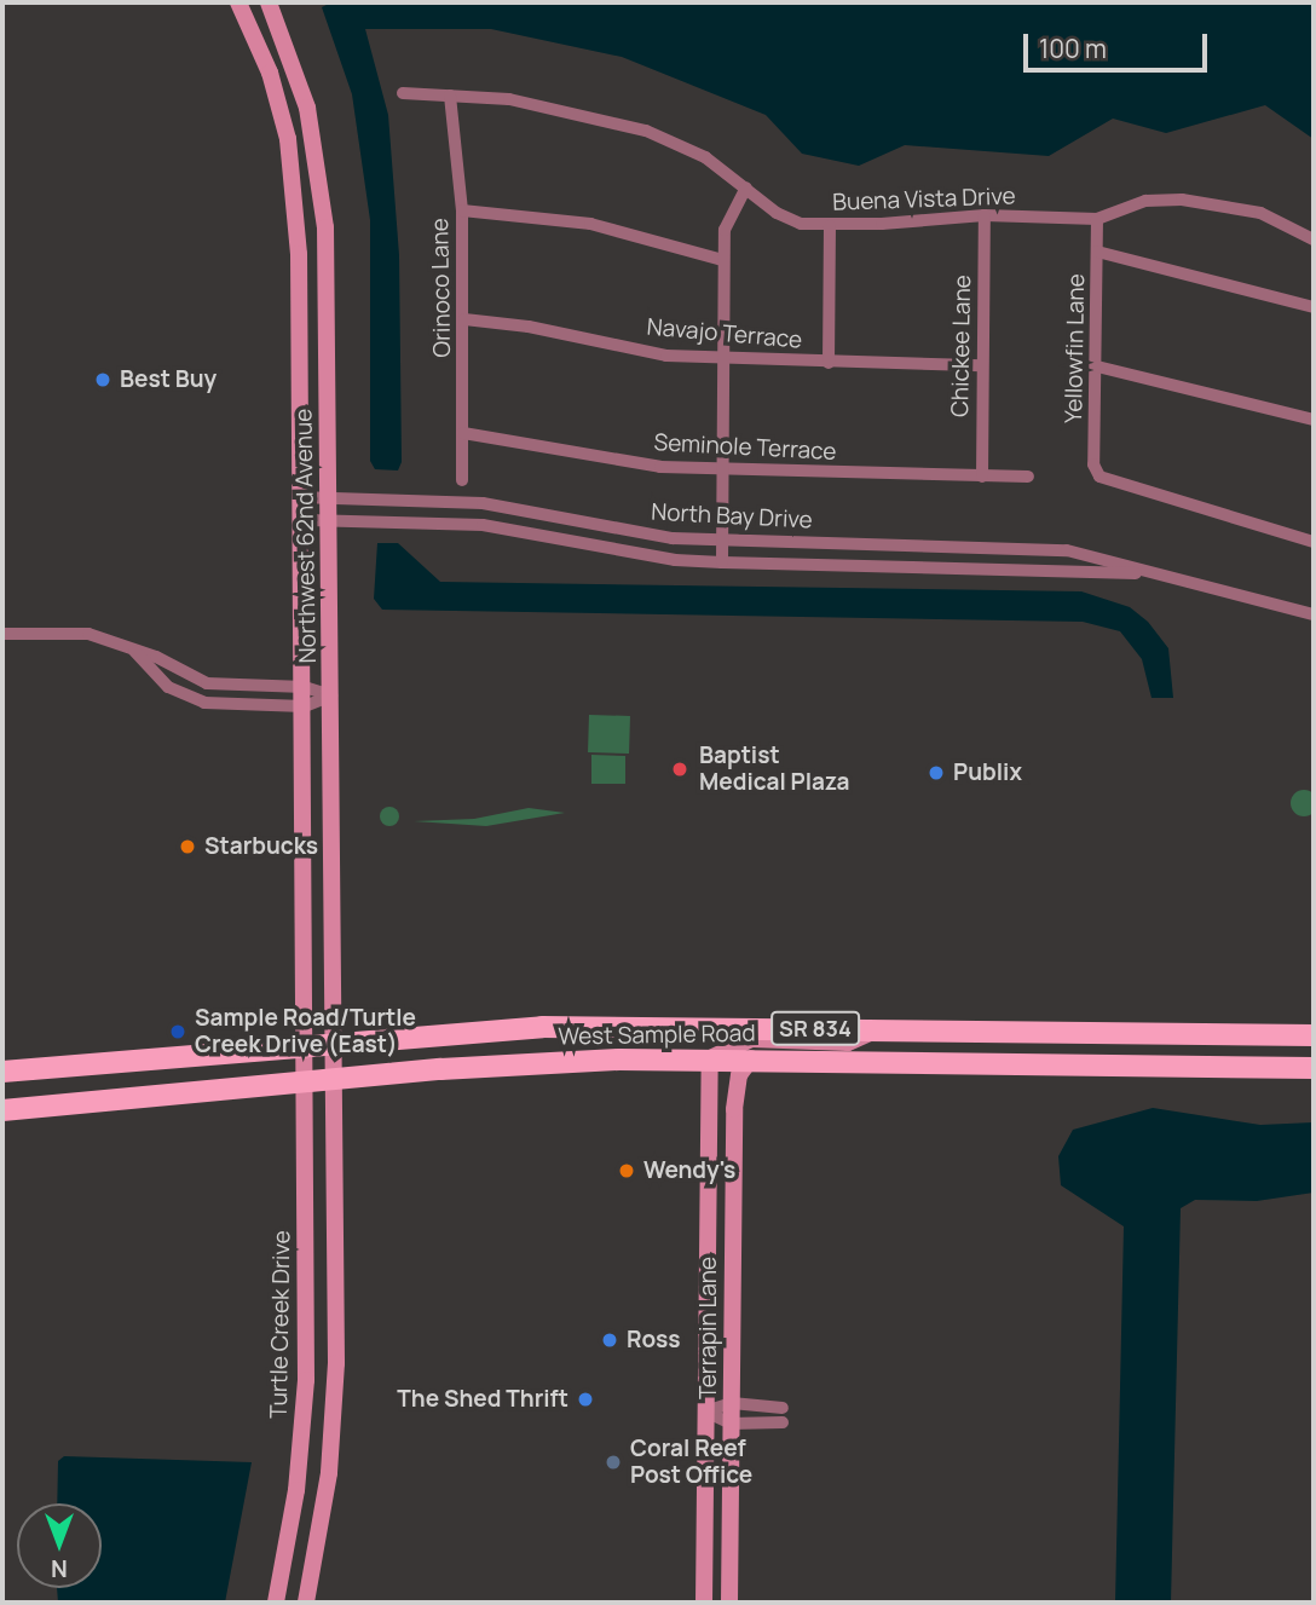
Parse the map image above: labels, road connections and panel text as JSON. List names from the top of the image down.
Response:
{
  "streets": {
    "main road": ["SR 834", "West Sample Road"],
    "street": [
      "Buena Vista Drive",
      "Orinoco Lane",
      "Navajo Terrace",
      "Chickee Lane",
      "Yellowfin Lane",
      "Seminole Terrace",
      "North Bay Drive",
      "Northwest 62nd Avenue",
      "Turtle Creek Drive",
      "Terrapin Lane"
    ]
  },
  "crossings": [
    ["Buena Vista Drive", "Orinoco Lane"],
    ["Buena Vista Drive", "Chickee Lane"],
    ["Buena Vista Drive", "Yellowfin Lane"],
    ["Orinoco Lane", "Navajo Terrace"],
    ["Orinoco Lane", "Seminole Terrace"],
    ["Navajo Terrace", "Chickee Lane"],
    ["Chickee Lane", "Seminole Terrace"],
    ["North Bay Drive", "Northwest 62nd Avenue"],
    ["Northwest 62nd Avenue", "West Sample Road"],
    ["Northwest 62nd Avenue", "Turtle Creek Drive"],
    ["West Sample Road", "Turtle Creek Drive"],
    ["West Sample Road", "Terrapin Lane"]
  ],
  "places": [
    "Best Buy",
    "Baptist Medical Plaza",
    "Publix",
    "Starbucks",
    "Sample Road/Turtle Creek Drive (East)",
    "Wendy's",
    "Ross",
    "The Shed Thrift",
    "Coral Reef Post Office"
  ],
  "scale_bar": "100 m",
  "north": "bottom"
}
